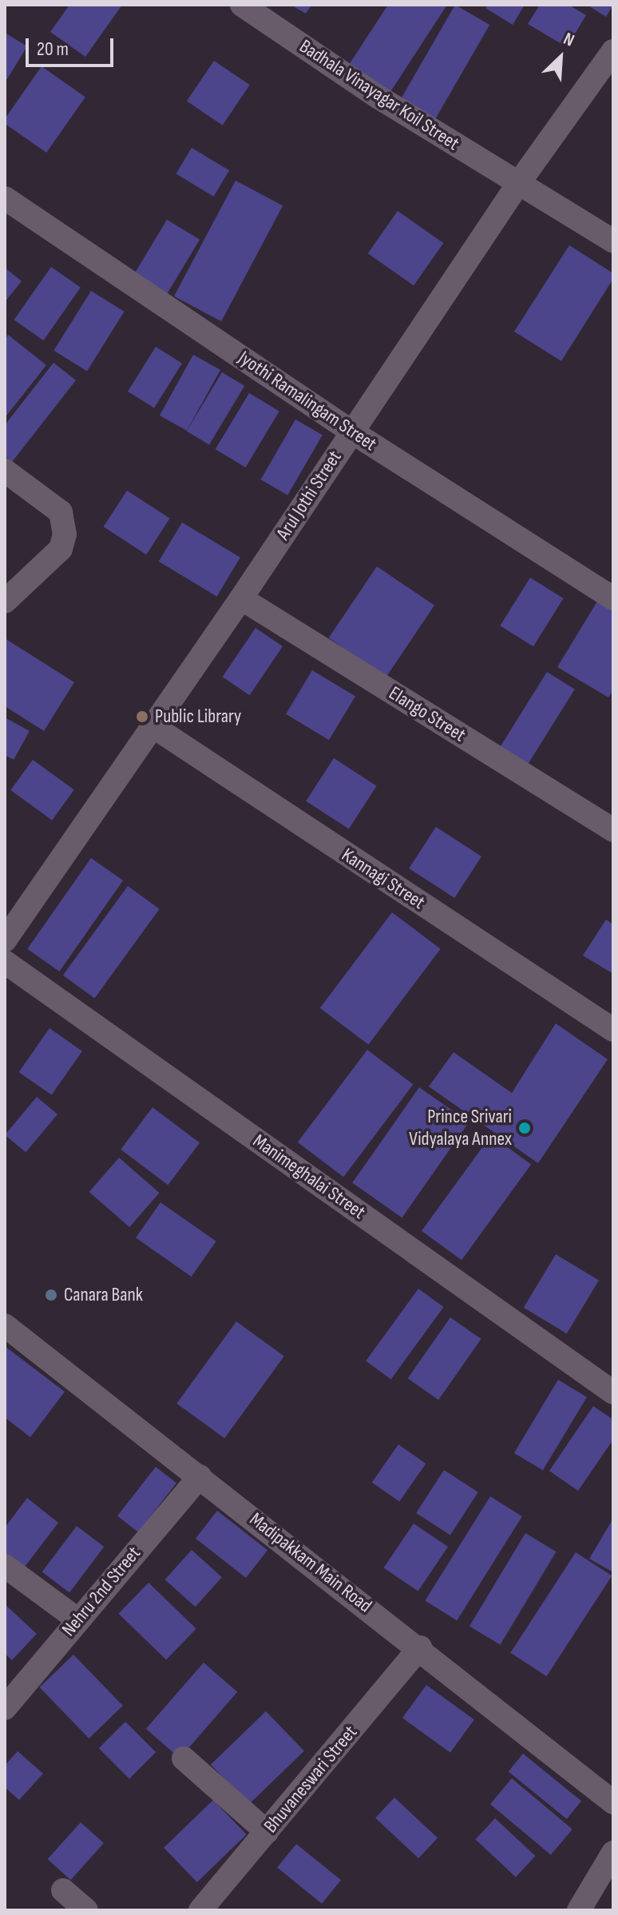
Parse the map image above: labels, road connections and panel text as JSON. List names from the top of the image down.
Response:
{
  "streets": {
    "street": [
      "Badhala Vinayagar Koil Street",
      "Jyothi Ramalingam Street",
      "Arul Jothi Street",
      "Elango Street",
      "Kannagi Street",
      "Manimeghalai Street",
      "Madipakkam Main Road",
      "Nehru 2nd Street",
      "Bhuvaneswari Street"
    ]
  },
  "crossings": [
    ["Badhala Vinayagar Koil Street", "Arul Jothi Street"],
    ["Jyothi Ramalingam Street", "Arul Jothi Street"],
    ["Arul Jothi Street", "Elango Street"],
    ["Arul Jothi Street", "Kannagi Street"],
    ["Madipakkam Main Road", "Nehru 2nd Street"],
    ["Madipakkam Main Road", "Bhuvaneswari Street"]
  ],
  "places": ["Public Library", "Prince Srivari Vidyalaya Annex", "Canara Bank"],
  "scale_bar": "20 m",
  "north": "top right"
}
